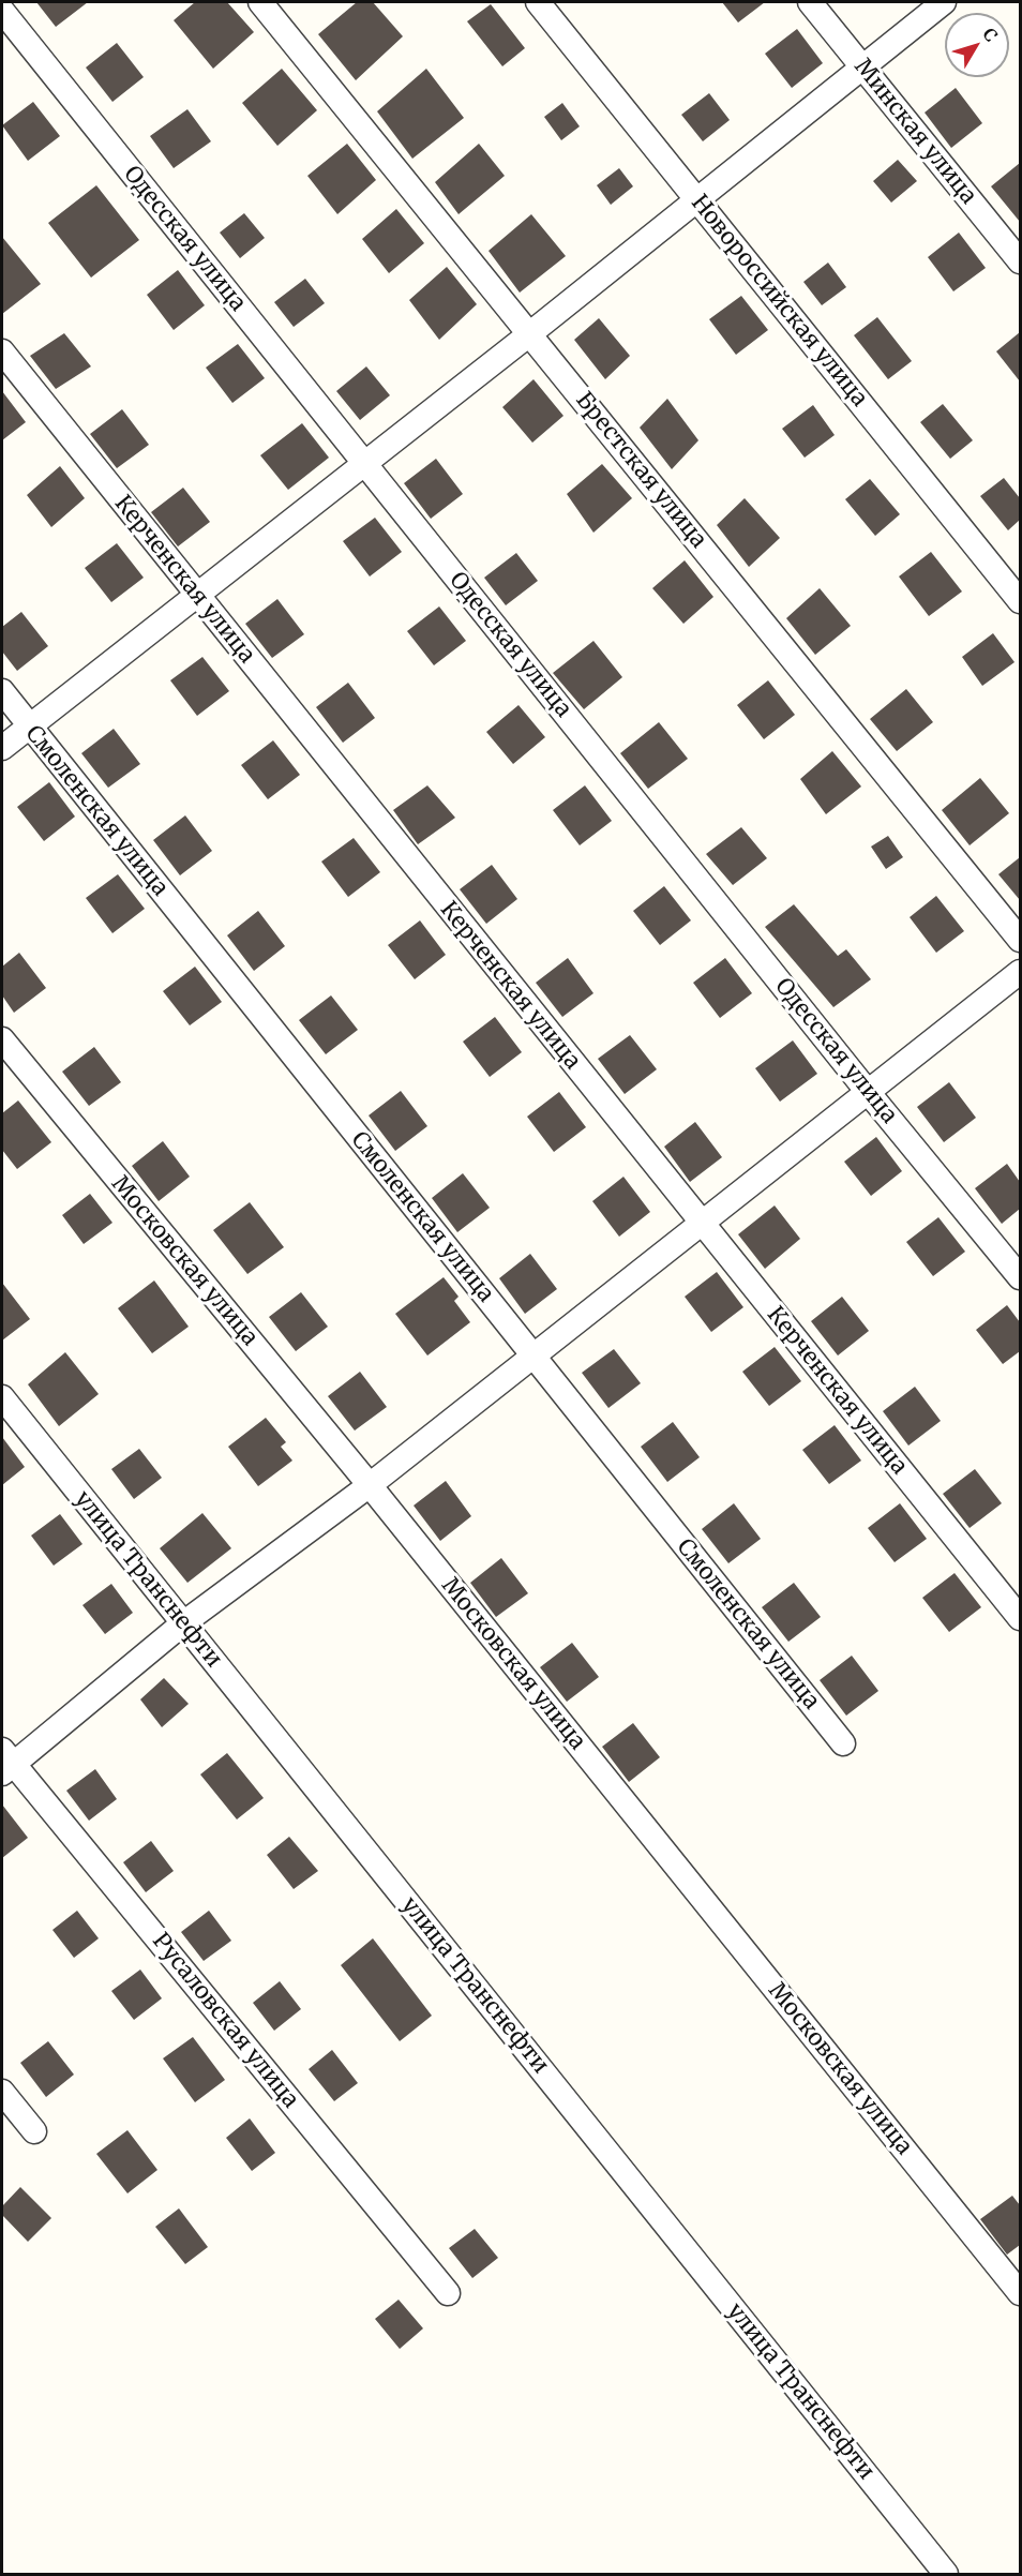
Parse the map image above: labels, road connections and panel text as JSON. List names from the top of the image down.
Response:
{
  "streets": {
    "street": [
      "Минская улица",
      "Одесская улица",
      "Новороссийская улица",
      "Брестская улица",
      "Керченская улица",
      "Смоленская улица",
      "Московская улица",
      "улица Транснефти",
      "Русаловская улица"
    ]
  },
  "north": "top right"
}
